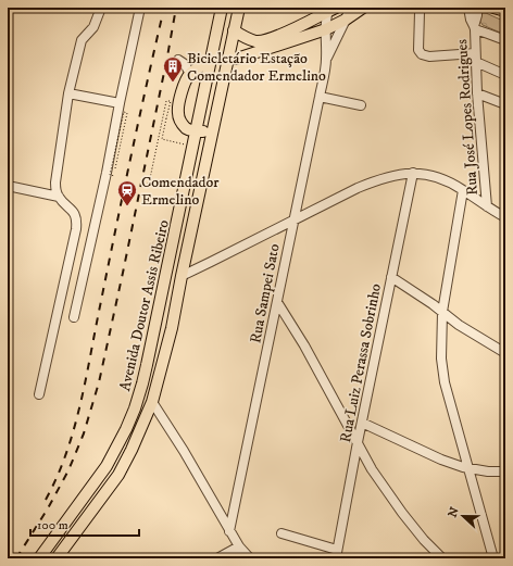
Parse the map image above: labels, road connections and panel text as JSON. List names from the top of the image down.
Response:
{
  "streets": {
    "main road": ["Avenida Doutor Assis Ribeiro"],
    "street": ["Rua José Lopes Rodrigues", "Rua Sampei Sato", "Rua Luiz Perassa Sobrinho"]
  },
  "places": {
    "building": ["Bicicletário Estação Comendador Ermelino"],
    "station": ["Comendador Ermelino"]
  },
  "scale_bar": "100 m",
  "north": "left"
}
